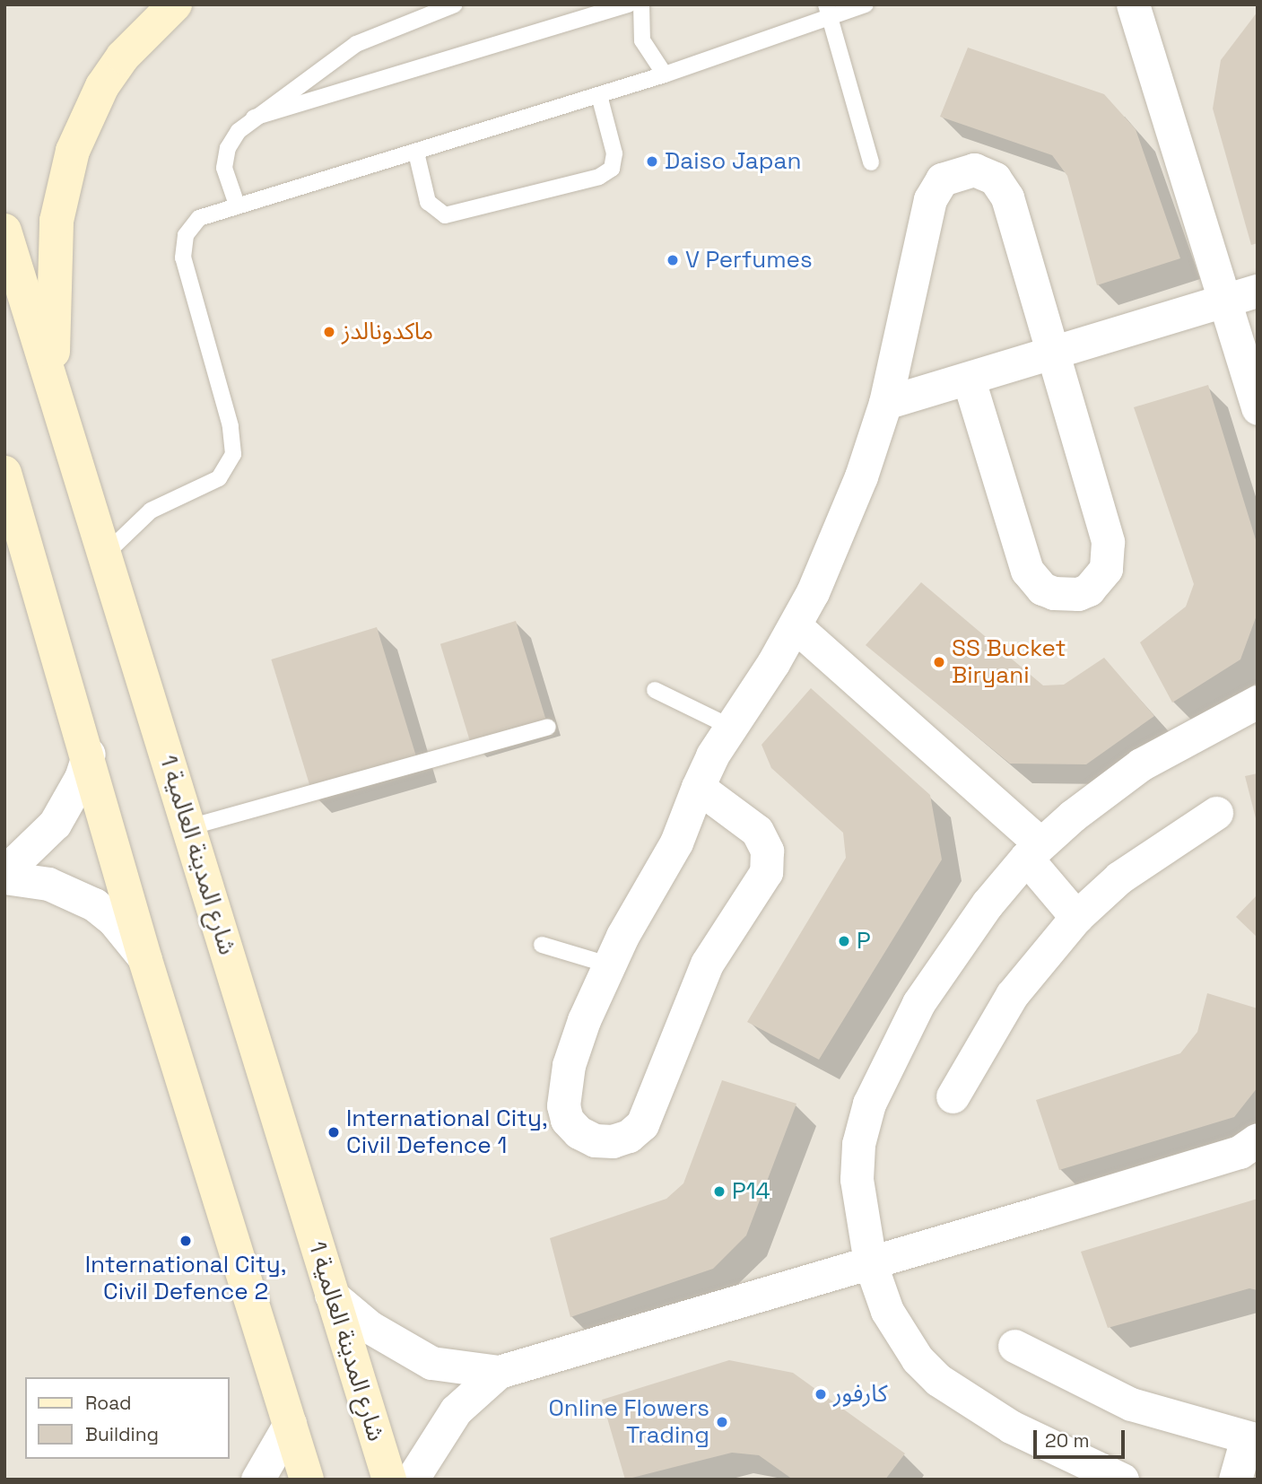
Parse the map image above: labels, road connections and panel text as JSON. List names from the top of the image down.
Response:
{
  "streets": {
    "street": ["شارع المدينة العالمية 1"]
  },
  "places": [
    "Daiso Japan",
    "V Perfumes",
    "ماكدونالدز",
    "SS Bucket Biryani",
    "P",
    "International City, Civil Defence 1",
    "P14",
    "International City, Civil Defence 2",
    "كارفور",
    "Online Flowers Trading"
  ],
  "legend": ["Road", "Building"],
  "scale_bar": "20 m"
}
